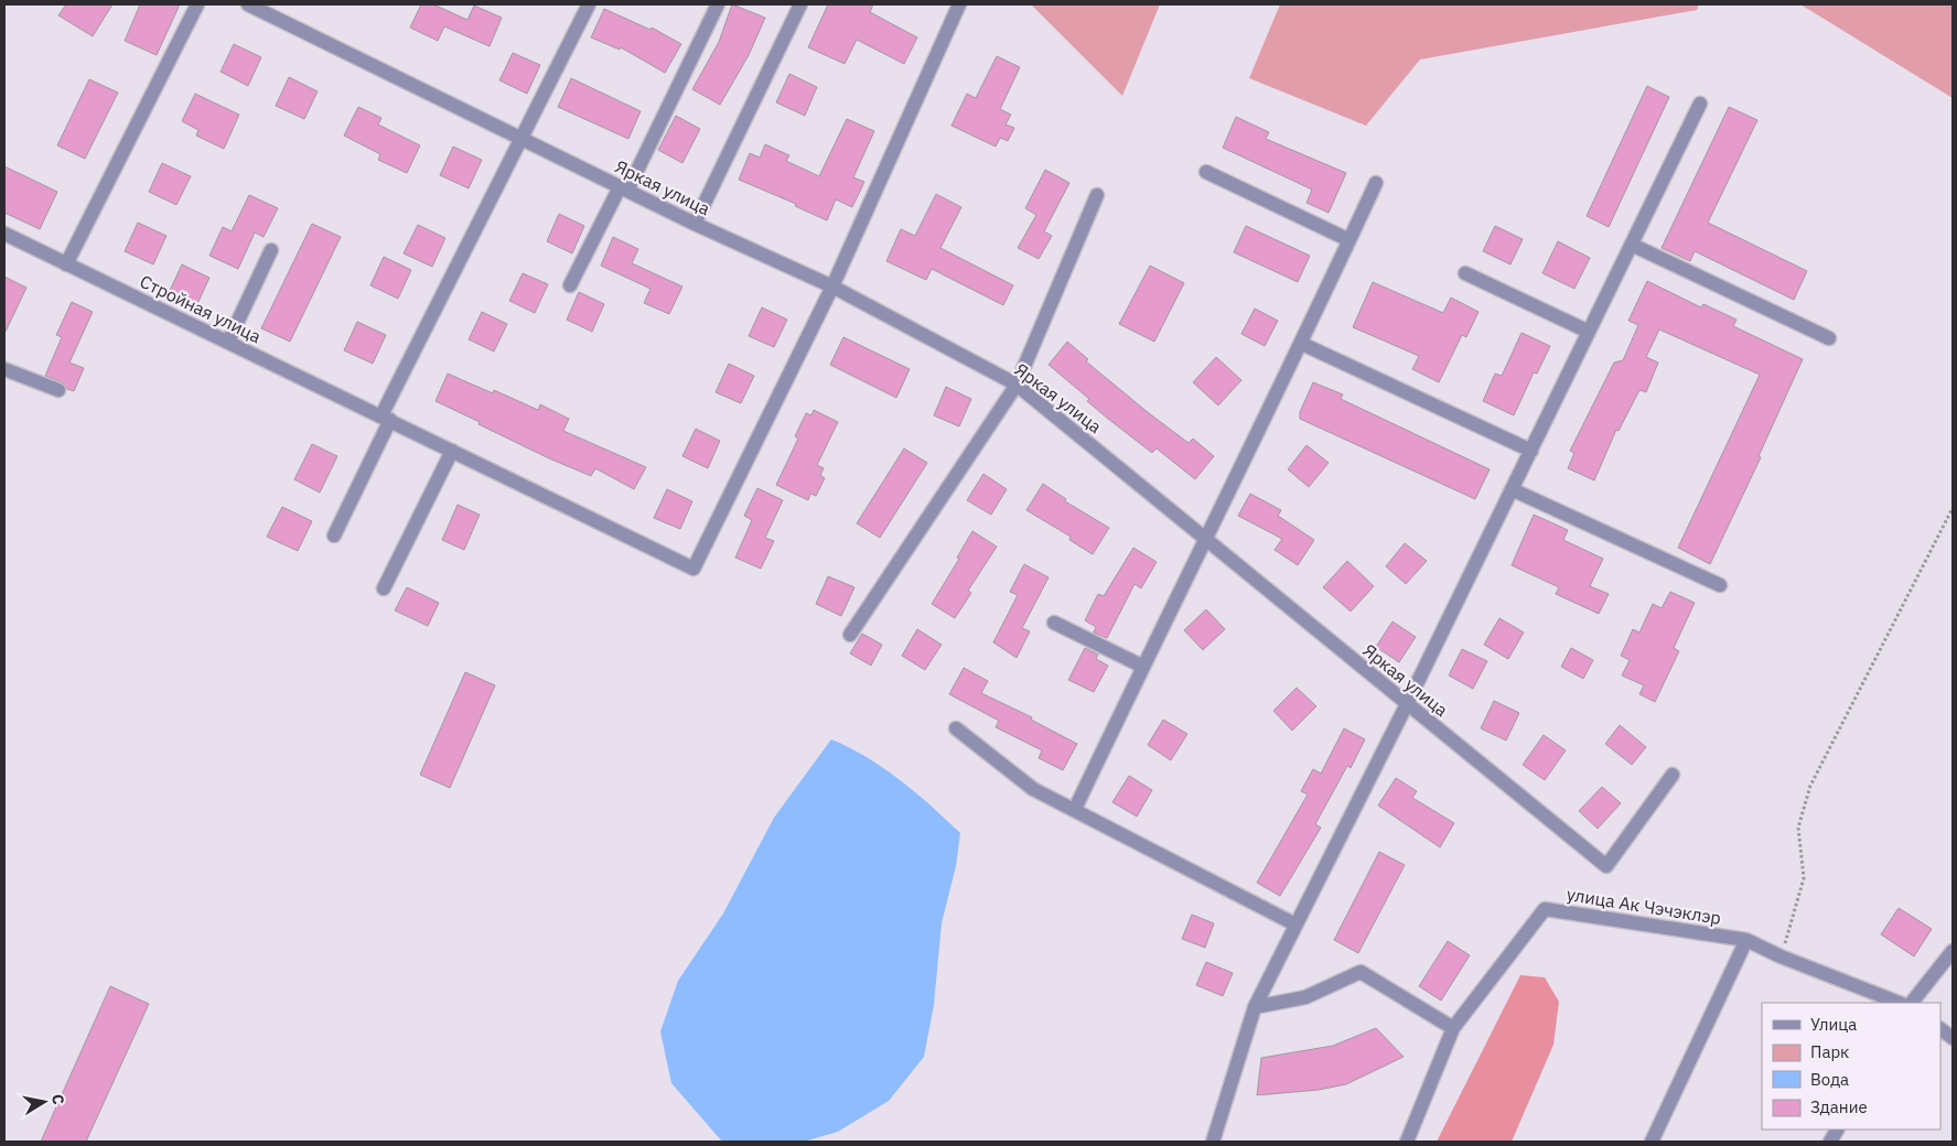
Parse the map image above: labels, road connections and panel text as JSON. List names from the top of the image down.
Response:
{
  "streets": {
    "street": ["Яркая улица", "Стройная улица", "улица Ак Чэчэклэр"]
  },
  "crossings": [
    ["Яркая улица", "Стройная улица"]
  ],
  "legend": [
    "Улица",
    "Парк",
    "Вода",
    "Здание"
  ],
  "north": "right"
}
